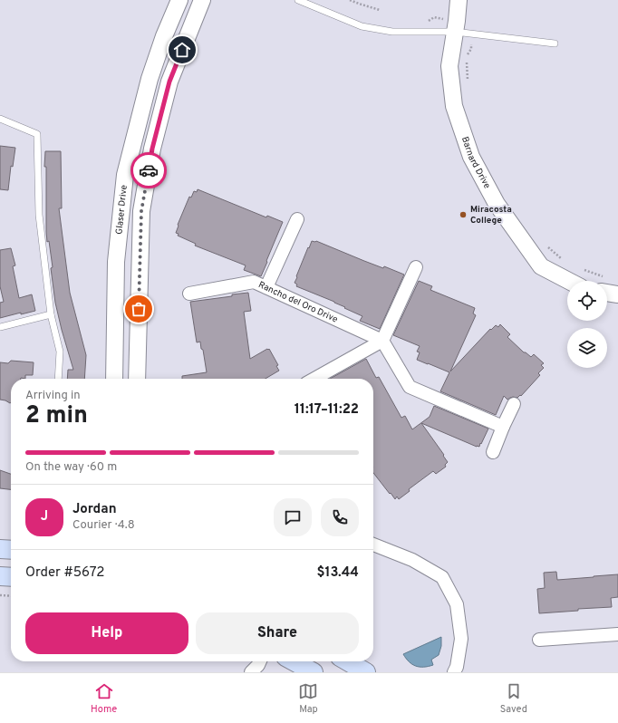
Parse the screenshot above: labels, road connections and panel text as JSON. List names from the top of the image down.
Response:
{
  "streets": {
    "street": ["Barnard Drive", "Glaser Drive", "Rancho del Oro Drive"]
  },
  "places": ["Miracosta College"],
  "page": {
    "heading": ["2 min", "Arriving in", "11:17–11:22"],
    "panel": [
      "Jordan",
      "Courier · 4.8",
      "Order #5672",
      "$13.44"
    ],
    "bar": "On the way · 60 m",
    "round": "J",
    "buttons": ["Help", "Share"],
    "tabs": ["Home", "Map", "Saved"]
  }
}
